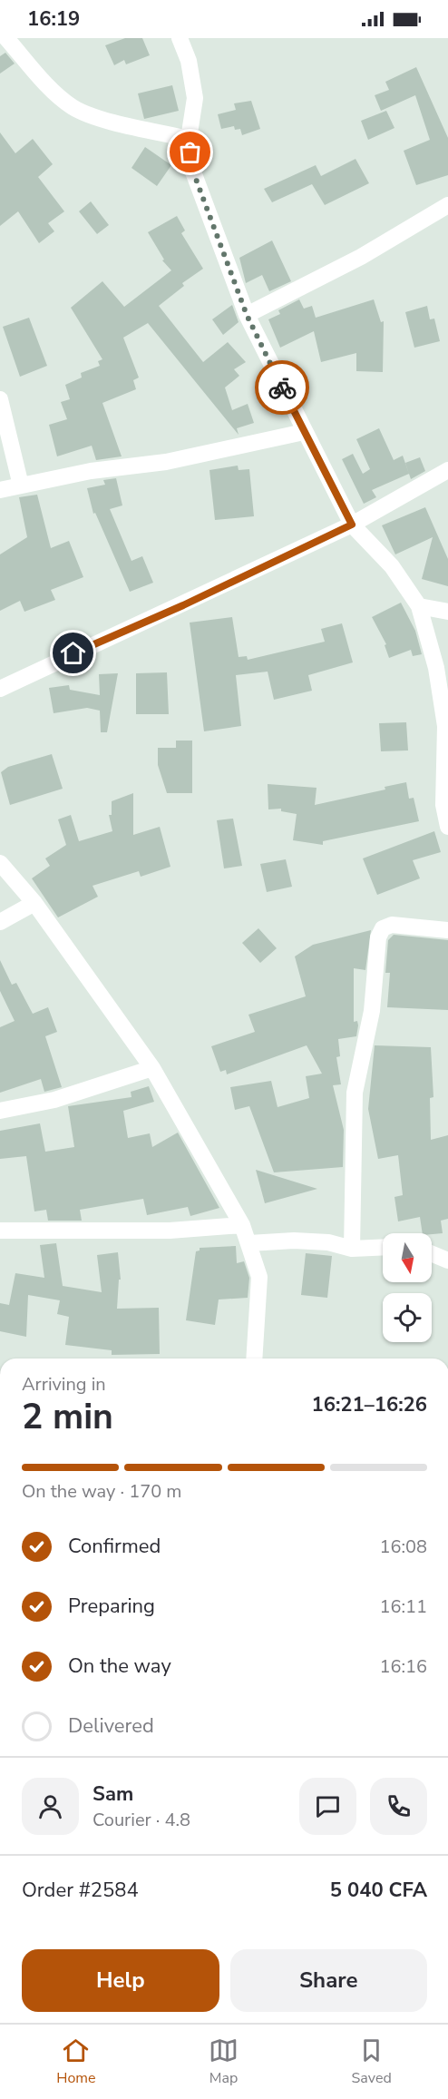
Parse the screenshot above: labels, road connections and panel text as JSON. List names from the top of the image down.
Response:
{
  "north": "bottom",
  "page": {
    "status": "16:19",
    "heading": ["2 min", "Arriving in", "16:21–16:26"],
    "panel": [
      "Sam",
      "Courier · 4.8",
      "Order #2584",
      "5 040 CFA"
    ],
    "bar": "On the way · 170 m",
    "list": [
      ["Confirmed", "16:08"],
      ["Preparing", "16:11"],
      ["On the way", "16:16"],
      "Delivered"
    ],
    "buttons": ["Help", "Share"],
    "tabs": ["Home", "Map", "Saved"]
  }
}
